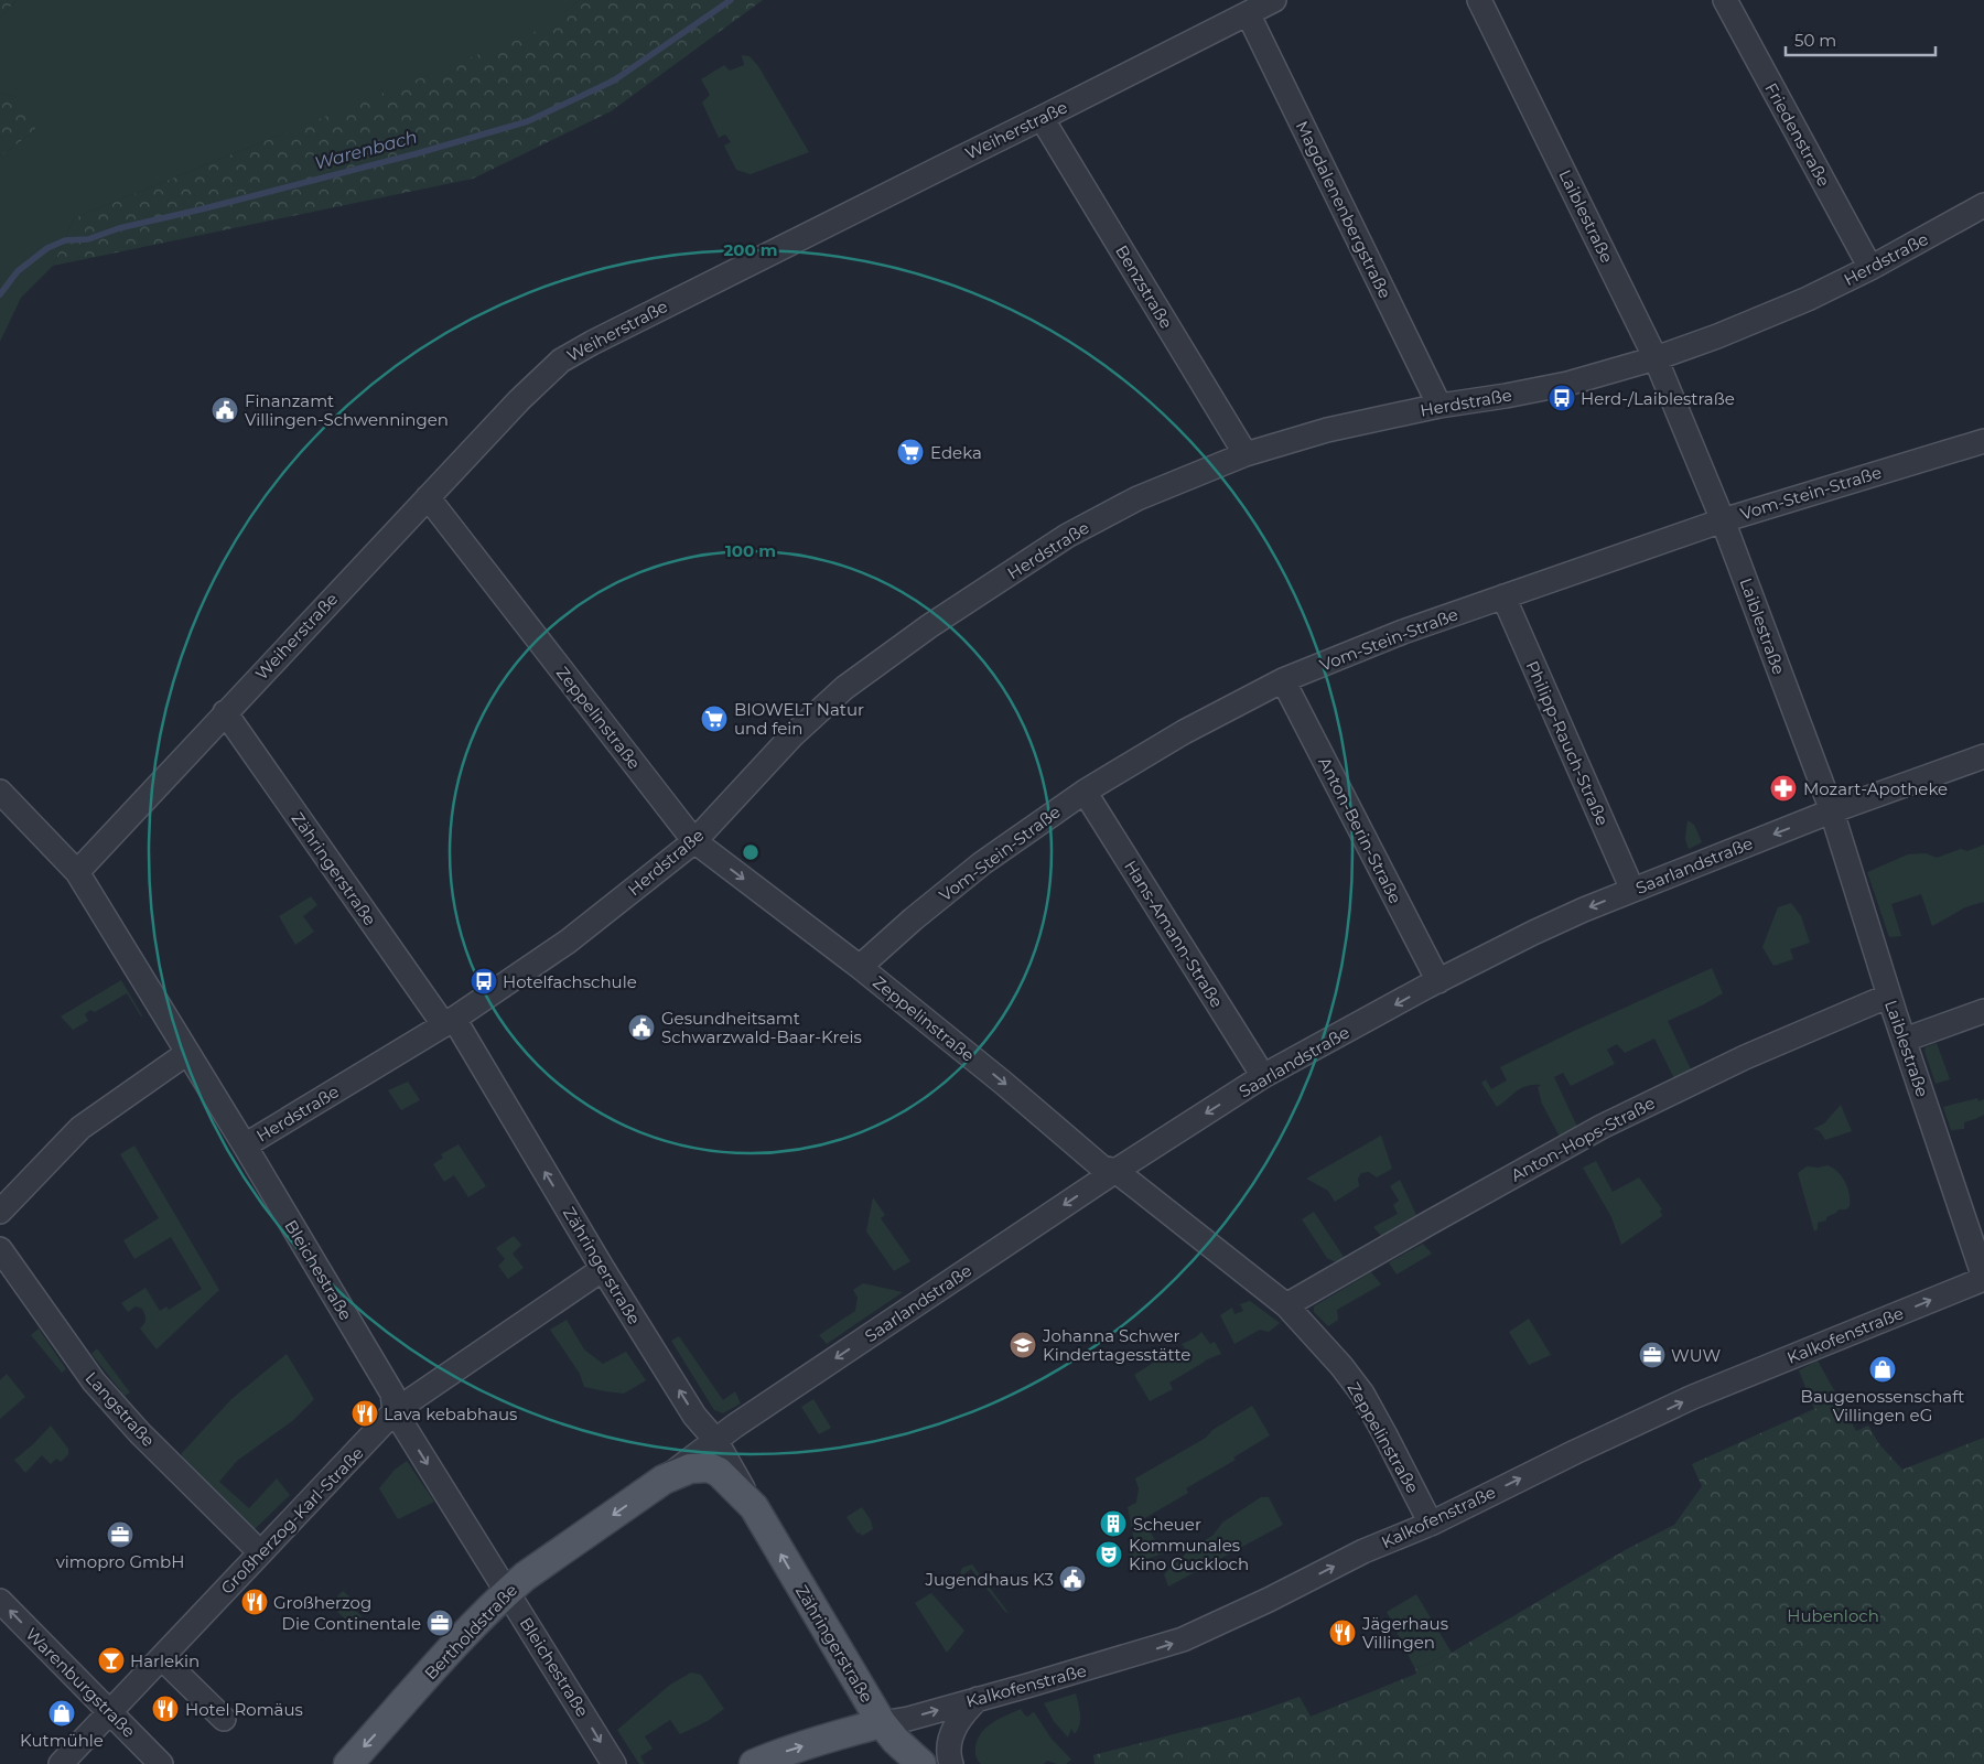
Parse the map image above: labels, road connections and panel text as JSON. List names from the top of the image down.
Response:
{
  "streets": {
    "main road": ["Zähringerstraße", "Bertholdstraße"],
    "street": [
      "Weiherstraße",
      "Friedenstraße",
      "Magdalenenbergstraße",
      "Laiblestraße",
      "Herdstraße",
      "Benzstraße",
      "Vom-Stein-Straße",
      "Zeppelinstraße",
      "Philipp-Rauch-Straße",
      "Anton-Berin-Straße",
      "Saarlandstraße",
      "Hans-Amann-Straße",
      "Anton-Hops-Straße",
      "Bleichestraße",
      "Kalkofenstraße",
      "Langstraße",
      "Großherzog-Karl-Straße",
      "Warenburgstraße"
    ]
  },
  "crossings": [
    ["Weiherstraße", "Magdalenenbergstraße"],
    ["Weiherstraße", "Benzstraße"],
    ["Weiherstraße", "Zeppelinstraße"],
    ["Weiherstraße", "Zähringerstraße"],
    ["Weiherstraße", "Bleichestraße"],
    ["Friedenstraße", "Herdstraße"],
    ["Magdalenenbergstraße", "Herdstraße"],
    ["Laiblestraße", "Herdstraße"],
    ["Laiblestraße", "Vom-Stein-Straße"],
    ["Laiblestraße", "Saarlandstraße"],
    ["Laiblestraße", "Anton-Hops-Straße"],
    ["Laiblestraße", "Kalkofenstraße"],
    ["Herdstraße", "Benzstraße"],
    ["Herdstraße", "Zeppelinstraße"],
    ["Herdstraße", "Zähringerstraße"],
    ["Herdstraße", "Bleichestraße"],
    ["Vom-Stein-Straße", "Zeppelinstraße"],
    ["Vom-Stein-Straße", "Philipp-Rauch-Straße"],
    ["Vom-Stein-Straße", "Anton-Berin-Straße"],
    ["Vom-Stein-Straße", "Hans-Amann-Straße"],
    ["Zeppelinstraße", "Saarlandstraße"],
    ["Zeppelinstraße", "Anton-Hops-Straße"],
    ["Zeppelinstraße", "Kalkofenstraße"],
    ["Philipp-Rauch-Straße", "Saarlandstraße"],
    ["Anton-Berin-Straße", "Saarlandstraße"],
    ["Saarlandstraße", "Zähringerstraße"],
    ["Saarlandstraße", "Hans-Amann-Straße"],
    ["Saarlandstraße", "Bertholdstraße"],
    ["Zähringerstraße", "Kalkofenstraße"],
    ["Zähringerstraße", "Großherzog-Karl-Straße"],
    ["Zähringerstraße", "Bertholdstraße"],
    ["Bleichestraße", "Großherzog-Karl-Straße"],
    ["Bleichestraße", "Bertholdstraße"],
    ["Langstraße", "Großherzog-Karl-Straße"],
    ["Großherzog-Karl-Straße", "Warenburgstraße"]
  ],
  "one_way": [
    "Zeppelinstraße",
    "Saarlandstraße",
    "Zähringerstraße",
    "Bleichestraße",
    "Kalkofenstraße",
    "Bertholdstraße",
    "Warenburgstraße"
  ],
  "water": ["Warenbach"],
  "parks": ["Hubenloch"],
  "places": {
    "bus stop": ["Herd-/Laiblestraße", "Hotelfachschule"],
    "public building": ["Finanzamt Villingen-Schwenningen", "Gesundheitsamt Schwarzwald-Baar-Kreis", "Jugendhaus K3"],
    "supermarket": ["Edeka", "BIOWELT Natur und fein"],
    "pharmacy": ["Mozart-Apotheke"],
    "school or university": ["Johanna Schwer Kindertagesstätte"],
    "office": ["WUW", "vimopro GmbH", "Die Continentale"],
    "shop": ["Baugenossenschaft Villingen eG", "Kutmühle"],
    "restaurant": [
      "Lava kebabhaus",
      "Großherzog",
      "Jägerhaus Villingen",
      "Hotel Romäus"
    ],
    "building": ["Scheuer"],
    "theatre": ["Kommunales Kino Guckloch"],
    "bar": ["Harlekin"]
  },
  "scale_bar": "50 m",
  "rings": ["200 m", "100 m"]
}
